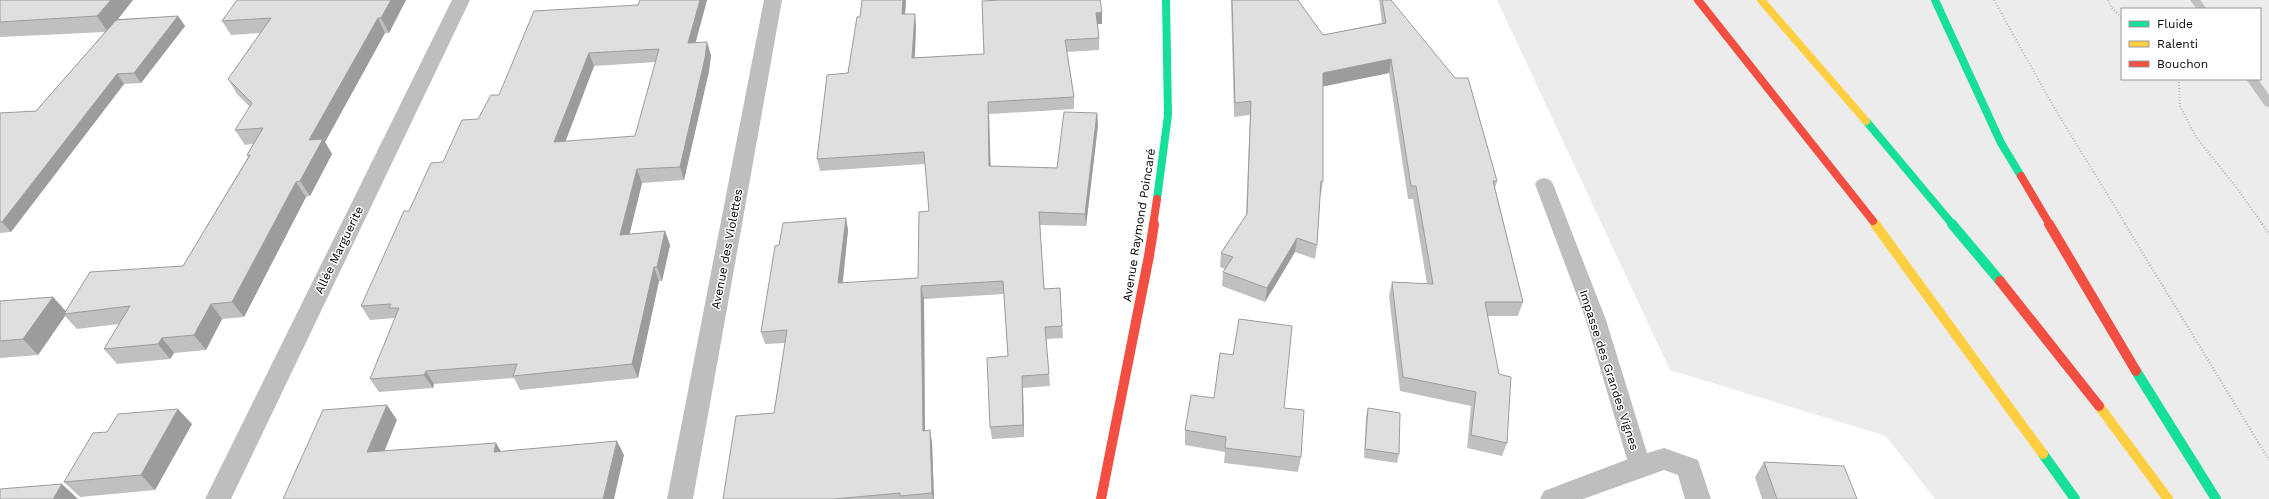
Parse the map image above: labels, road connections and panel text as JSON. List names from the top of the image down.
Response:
{
  "streets": {
    "main road": ["Avenue Raymond Poincaré"],
    "street": ["Avenue des Violettes", "Allée Marguerite"],
    "lane": ["Impasse des Grandes Vignes"]
  },
  "legend": ["Fluide", "Ralenti", "Bouchon"]
}
